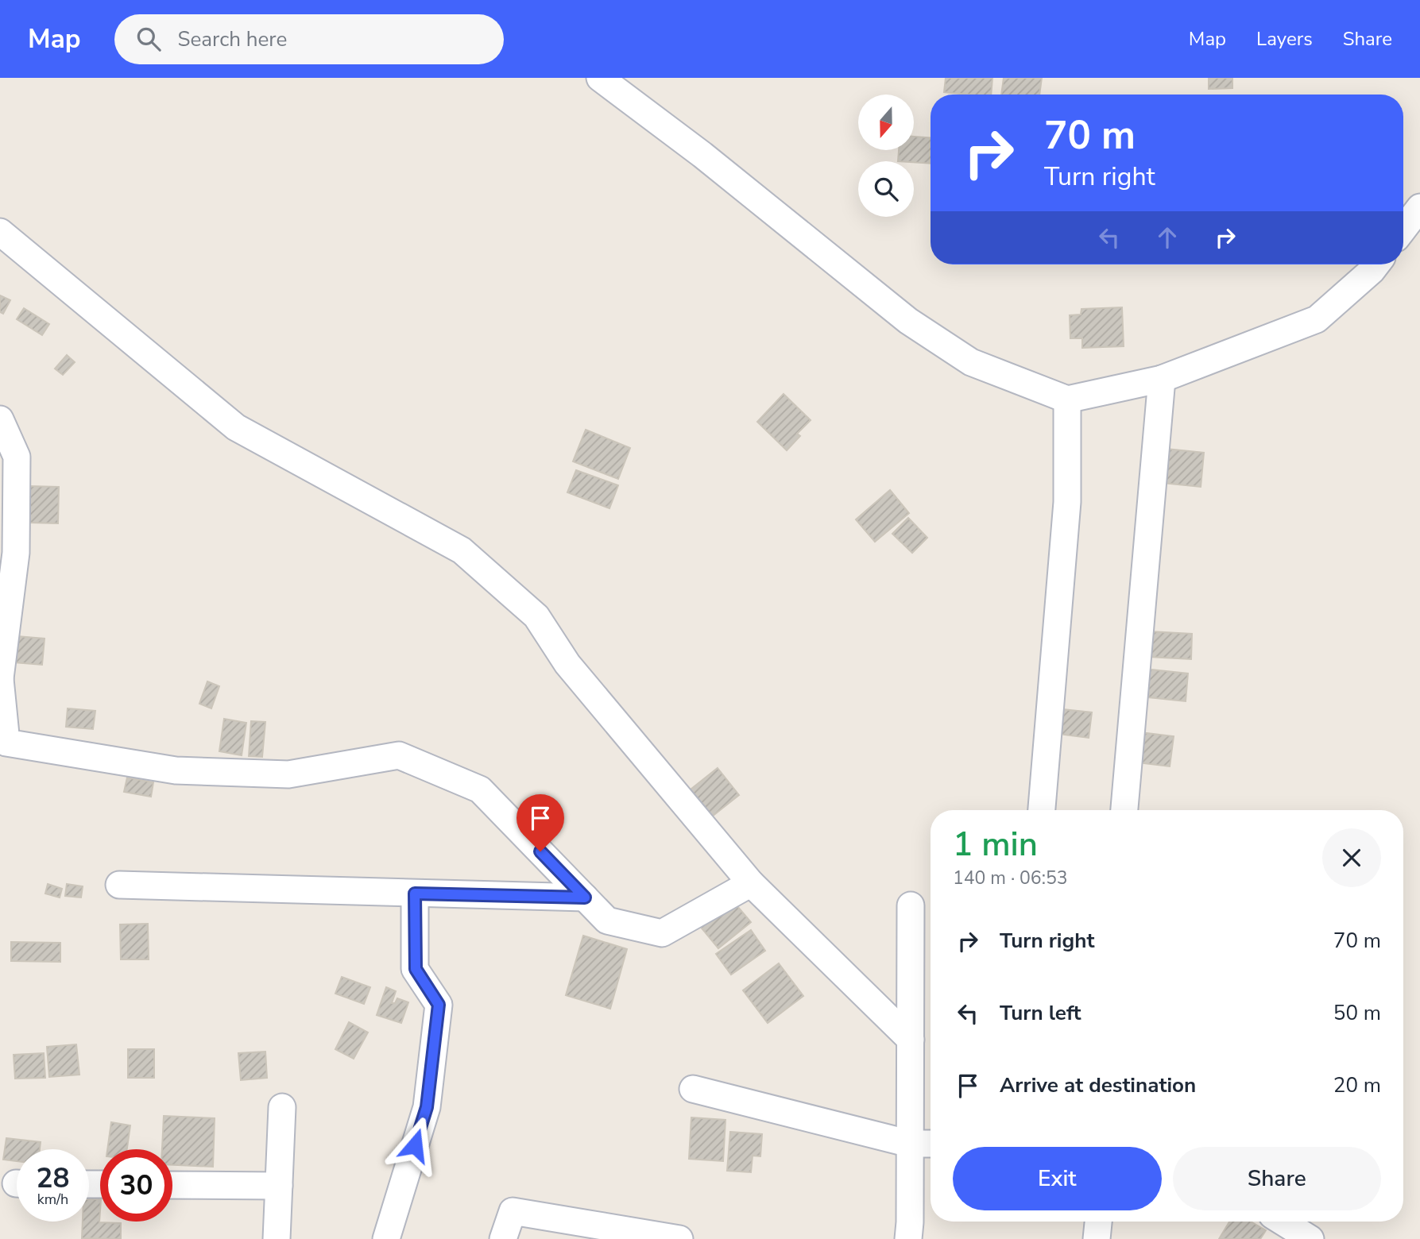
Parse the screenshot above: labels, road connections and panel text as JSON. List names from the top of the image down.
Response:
{
  "north": "bottom",
  "page": {
    "header": "Map",
    "search": "Search here",
    "nav": ["Map", "Layers", "Share"],
    "turn": ["70 m", "Turn right"],
    "heading": ["1 min", "140 m · 06:53"],
    "list": [
      {
        "name": "Turn right",
        "value": "70 m"
      },
      {
        "name": "Turn left",
        "value": "50 m"
      },
      {
        "name": "Arrive at destination",
        "value": "20 m"
      }
    ],
    "buttons": ["Exit", "Share"],
    "speed": "28 km/h",
    "limit": "30"
  }
}
